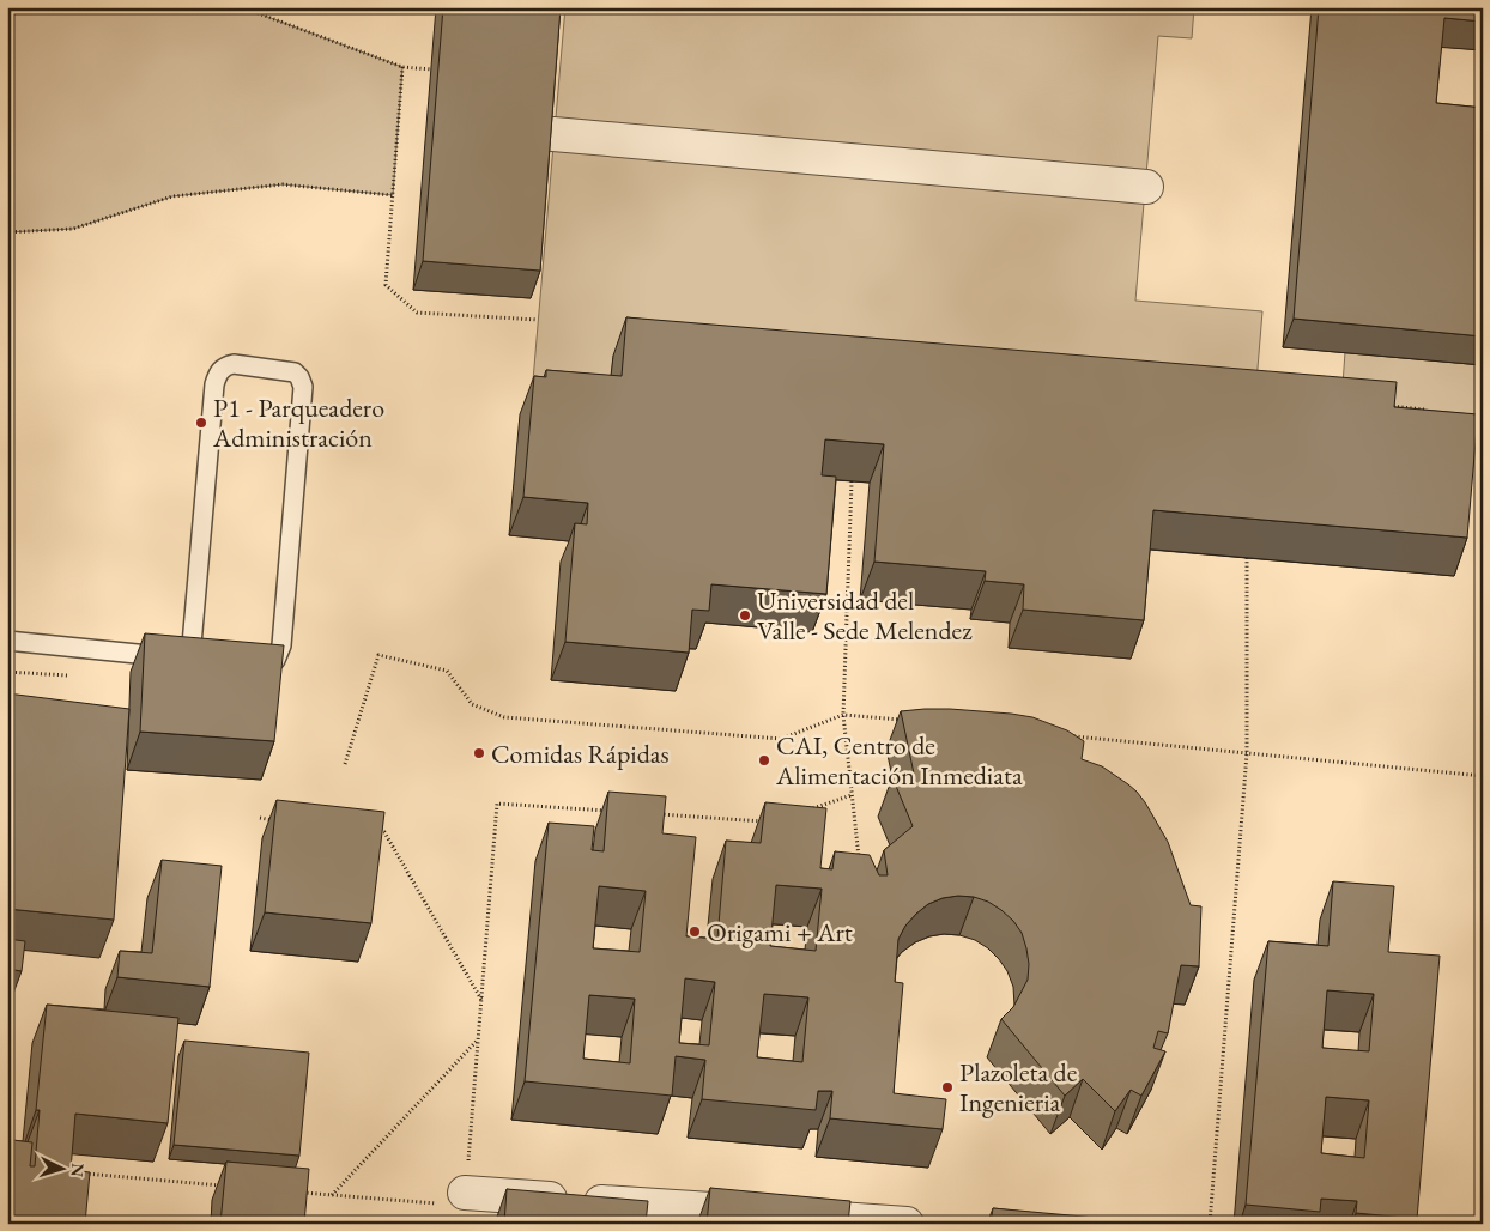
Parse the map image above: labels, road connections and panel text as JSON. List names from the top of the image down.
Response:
{
  "places": [
    "P1 - Parqueadero Administración",
    "Universidad del Valle - Sede Melendez",
    "Comidas Rápidas",
    "CAI, Centro de Alimentación Inmediata",
    "Origami + Art",
    "Plazoleta de Ingenieria"
  ],
  "north": "right"
}
